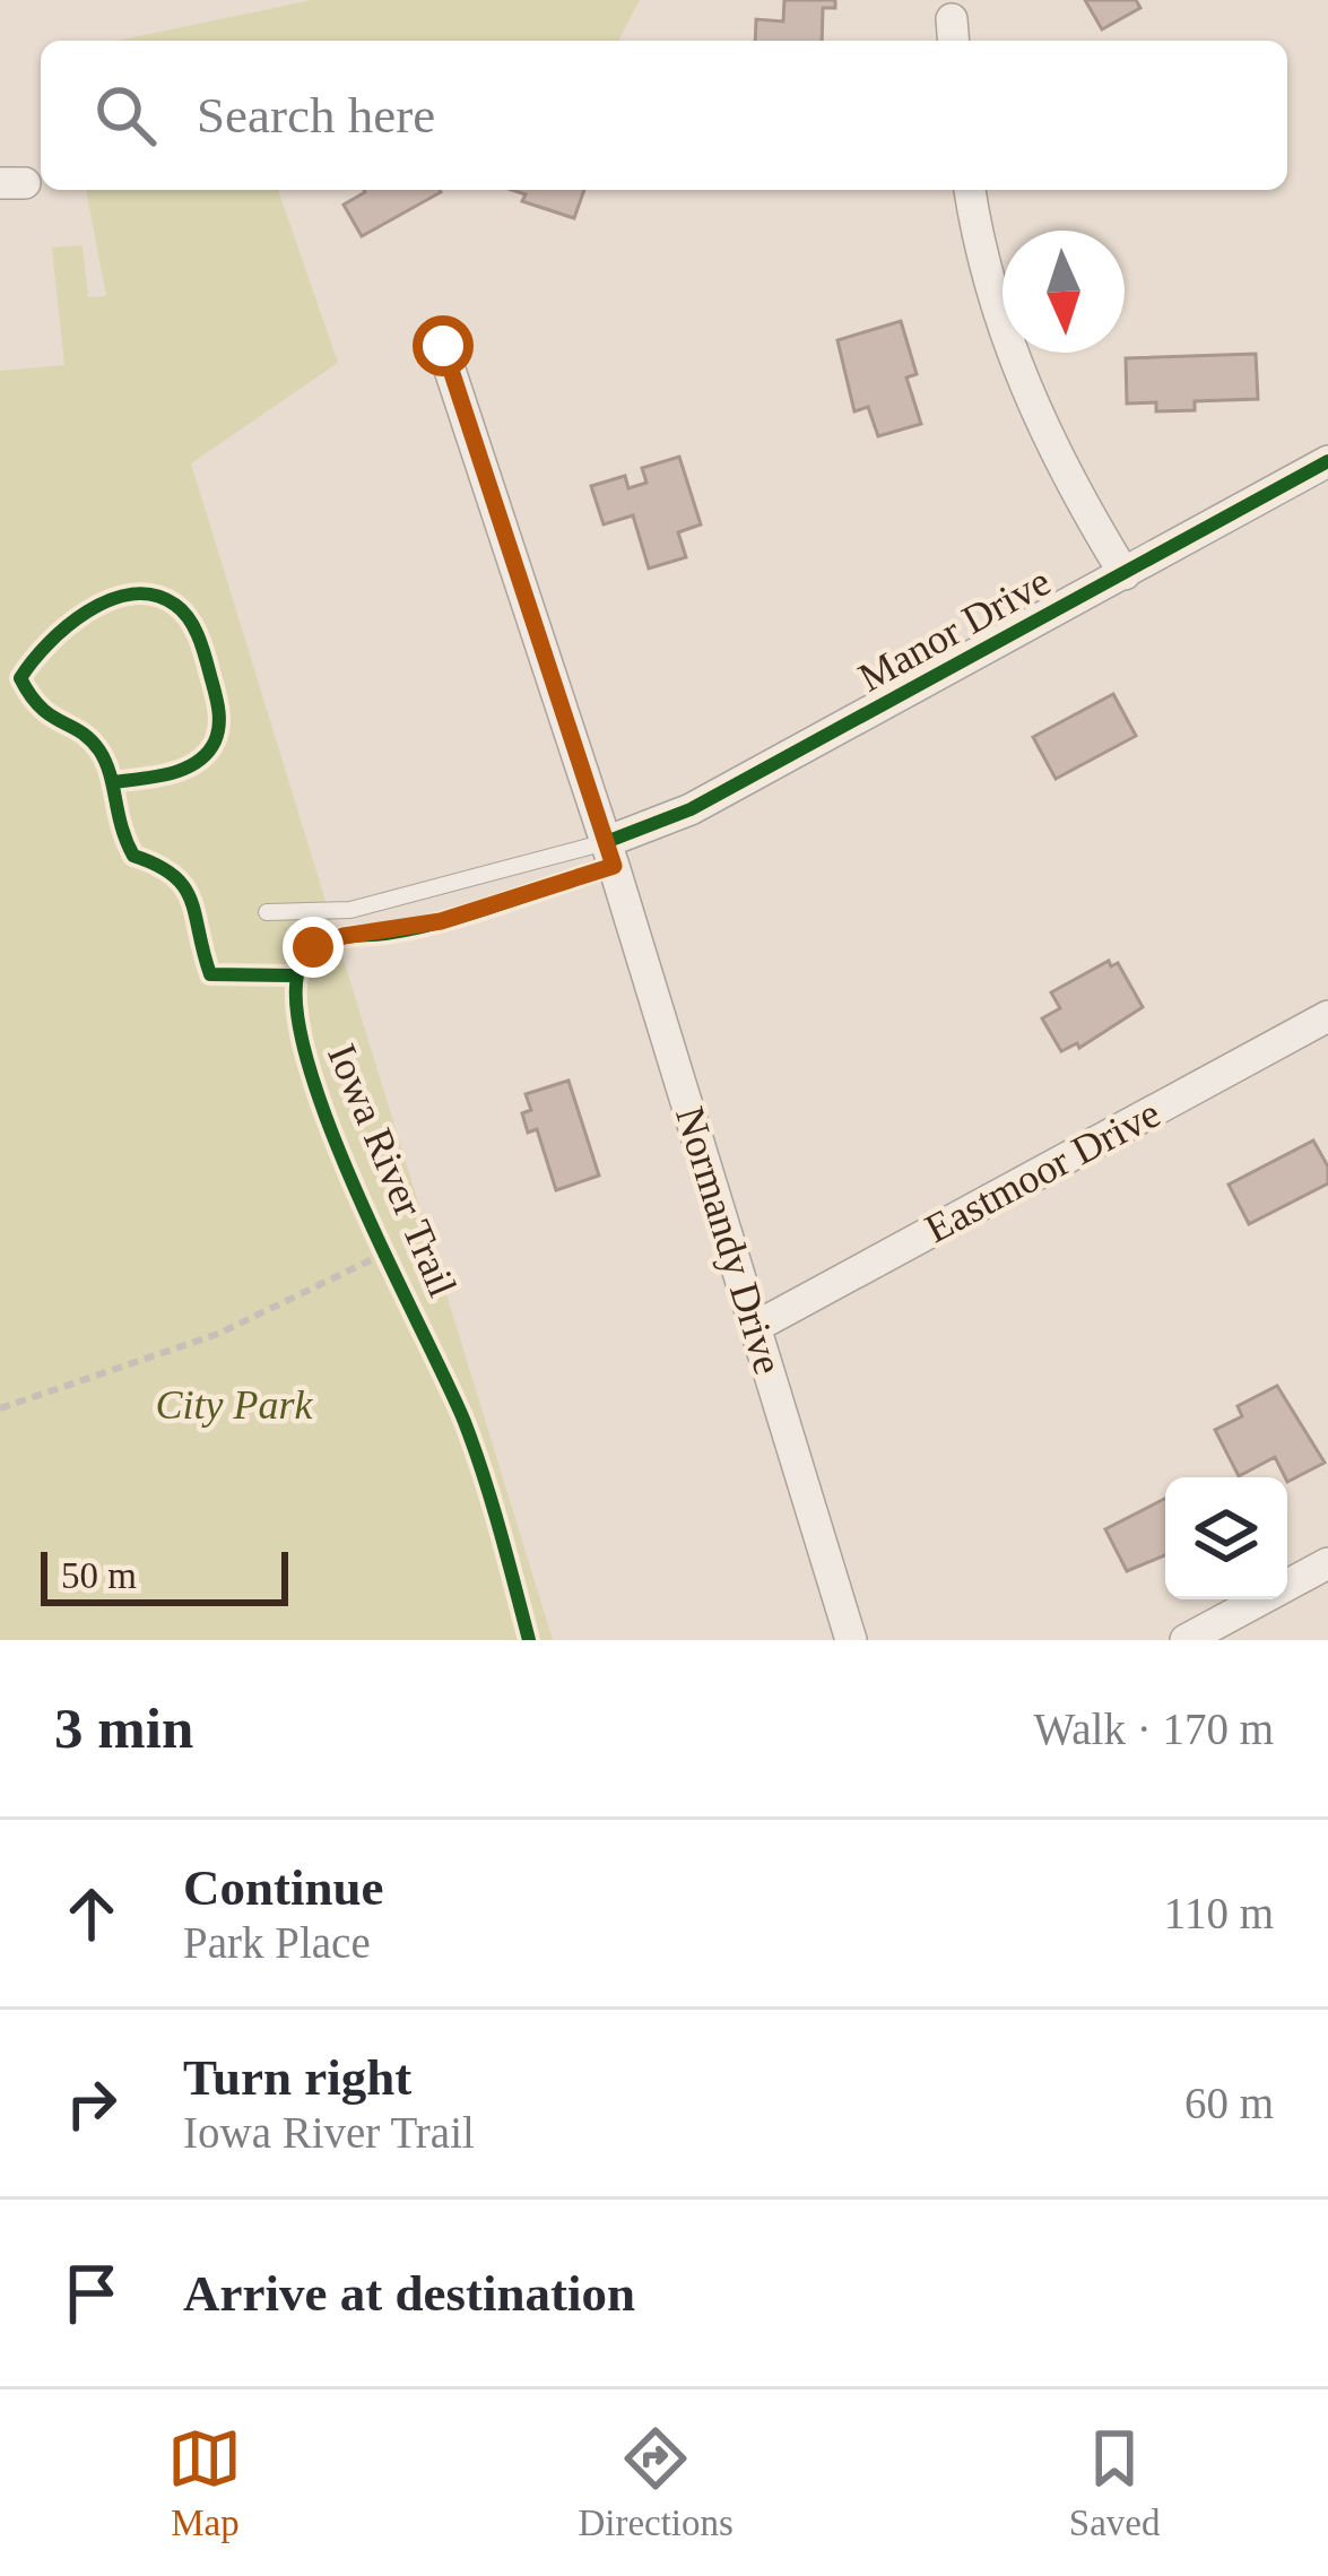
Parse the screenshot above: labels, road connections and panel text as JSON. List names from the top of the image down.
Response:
{
  "streets": {
    "street": ["Manor Drive", "Eastmoor Drive", "Normandy Drive"],
    "cycle path": ["Iowa River Trail"]
  },
  "crossings": [
    ["Manor Drive", "Normandy Drive"],
    ["Eastmoor Drive", "Normandy Drive"]
  ],
  "parks": ["City Park"],
  "scale_bar": "50 m",
  "north": "bottom",
  "page": {
    "search": "Search here",
    "scale": "50 m",
    "heading": ["3 min", "Walk · 170 m"],
    "list": [
      ["Continue", "Park Place", "110 m"],
      ["Turn right", "Iowa River Trail", "60 m"],
      "Arrive at destination"
    ],
    "nav": ["Map", "Directions", "Saved"]
  }
}
